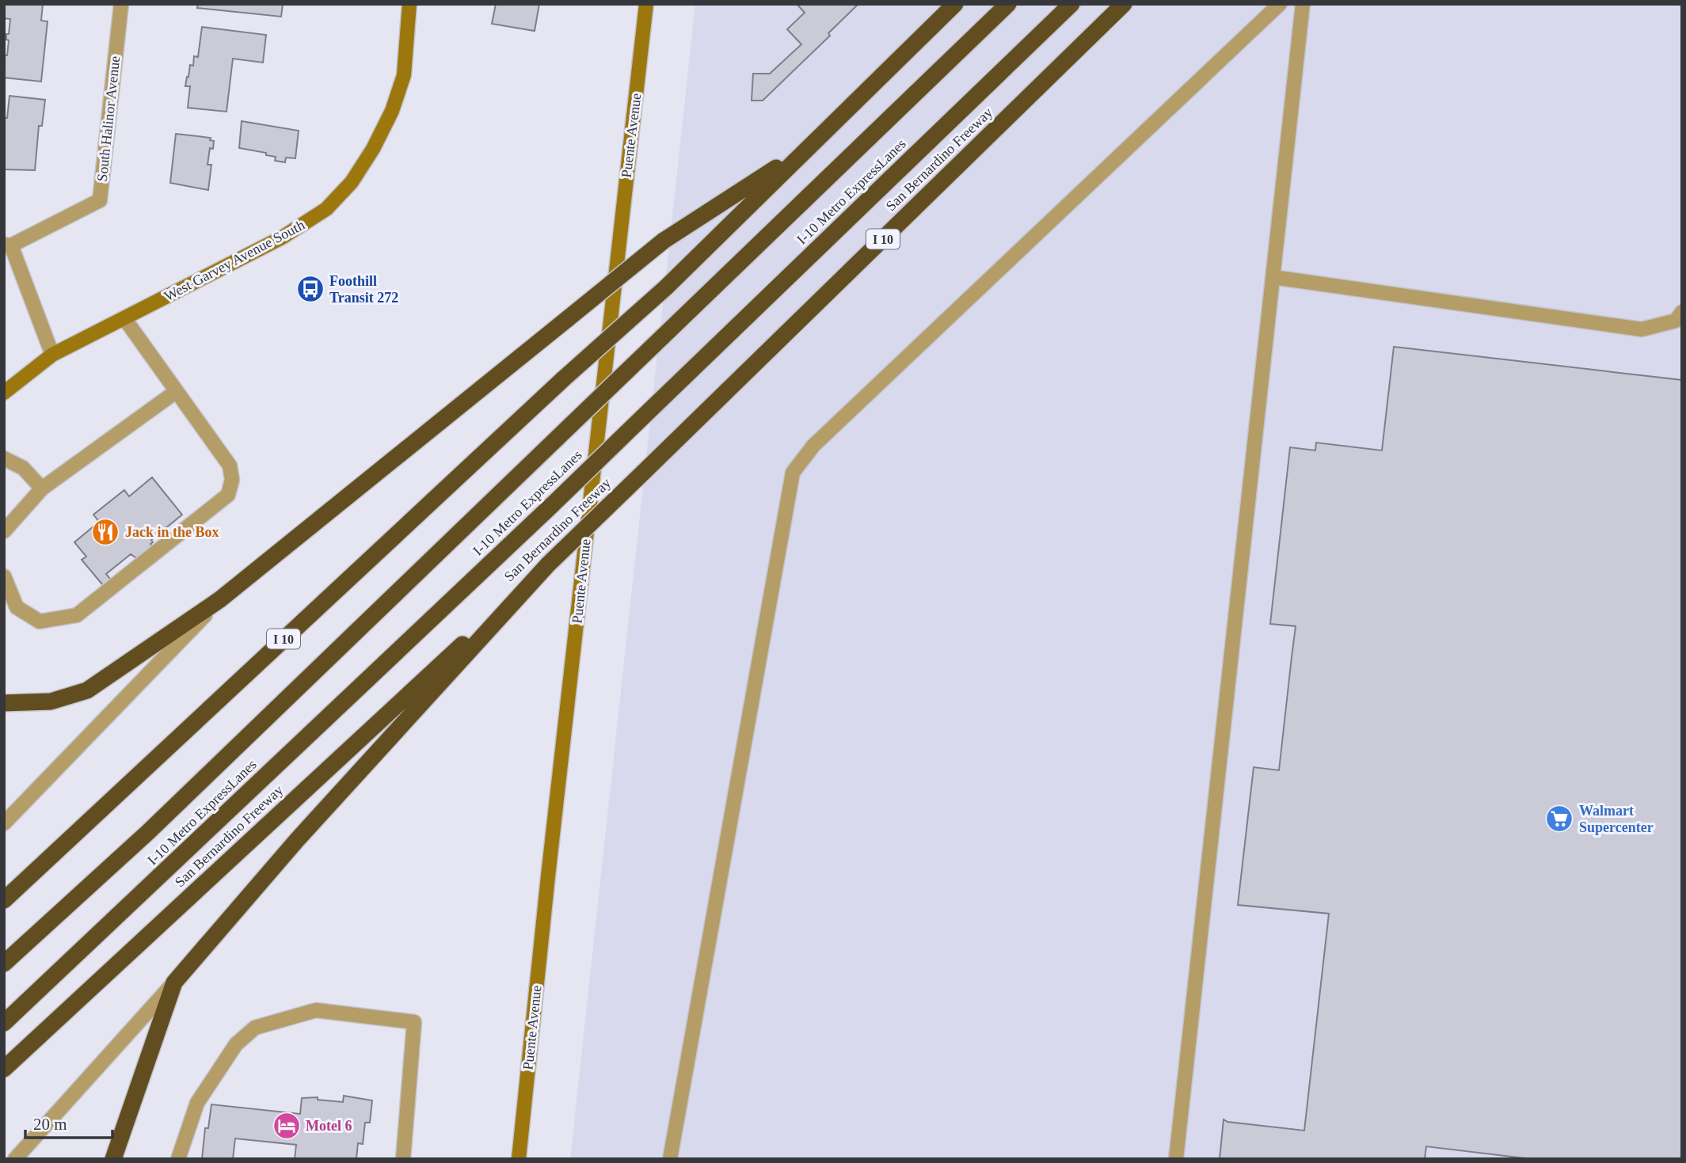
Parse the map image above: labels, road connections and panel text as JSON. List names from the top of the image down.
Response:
{
  "streets": {
    "highway": ["San Bernardino Freeway", "I-10 Metro ExpressLanes", "I 10"],
    "main road": ["Puente Avenue", "West Garvey Avenue South"],
    "street": ["South Halinor Avenue"]
  },
  "places": {
    "bus stop": ["Foothill Transit 272"],
    "restaurant": ["Jack in the Box"],
    "supermarket": ["Walmart Supercenter"],
    "hotel": ["Motel 6"]
  },
  "scale_bar": "20 m"
}
